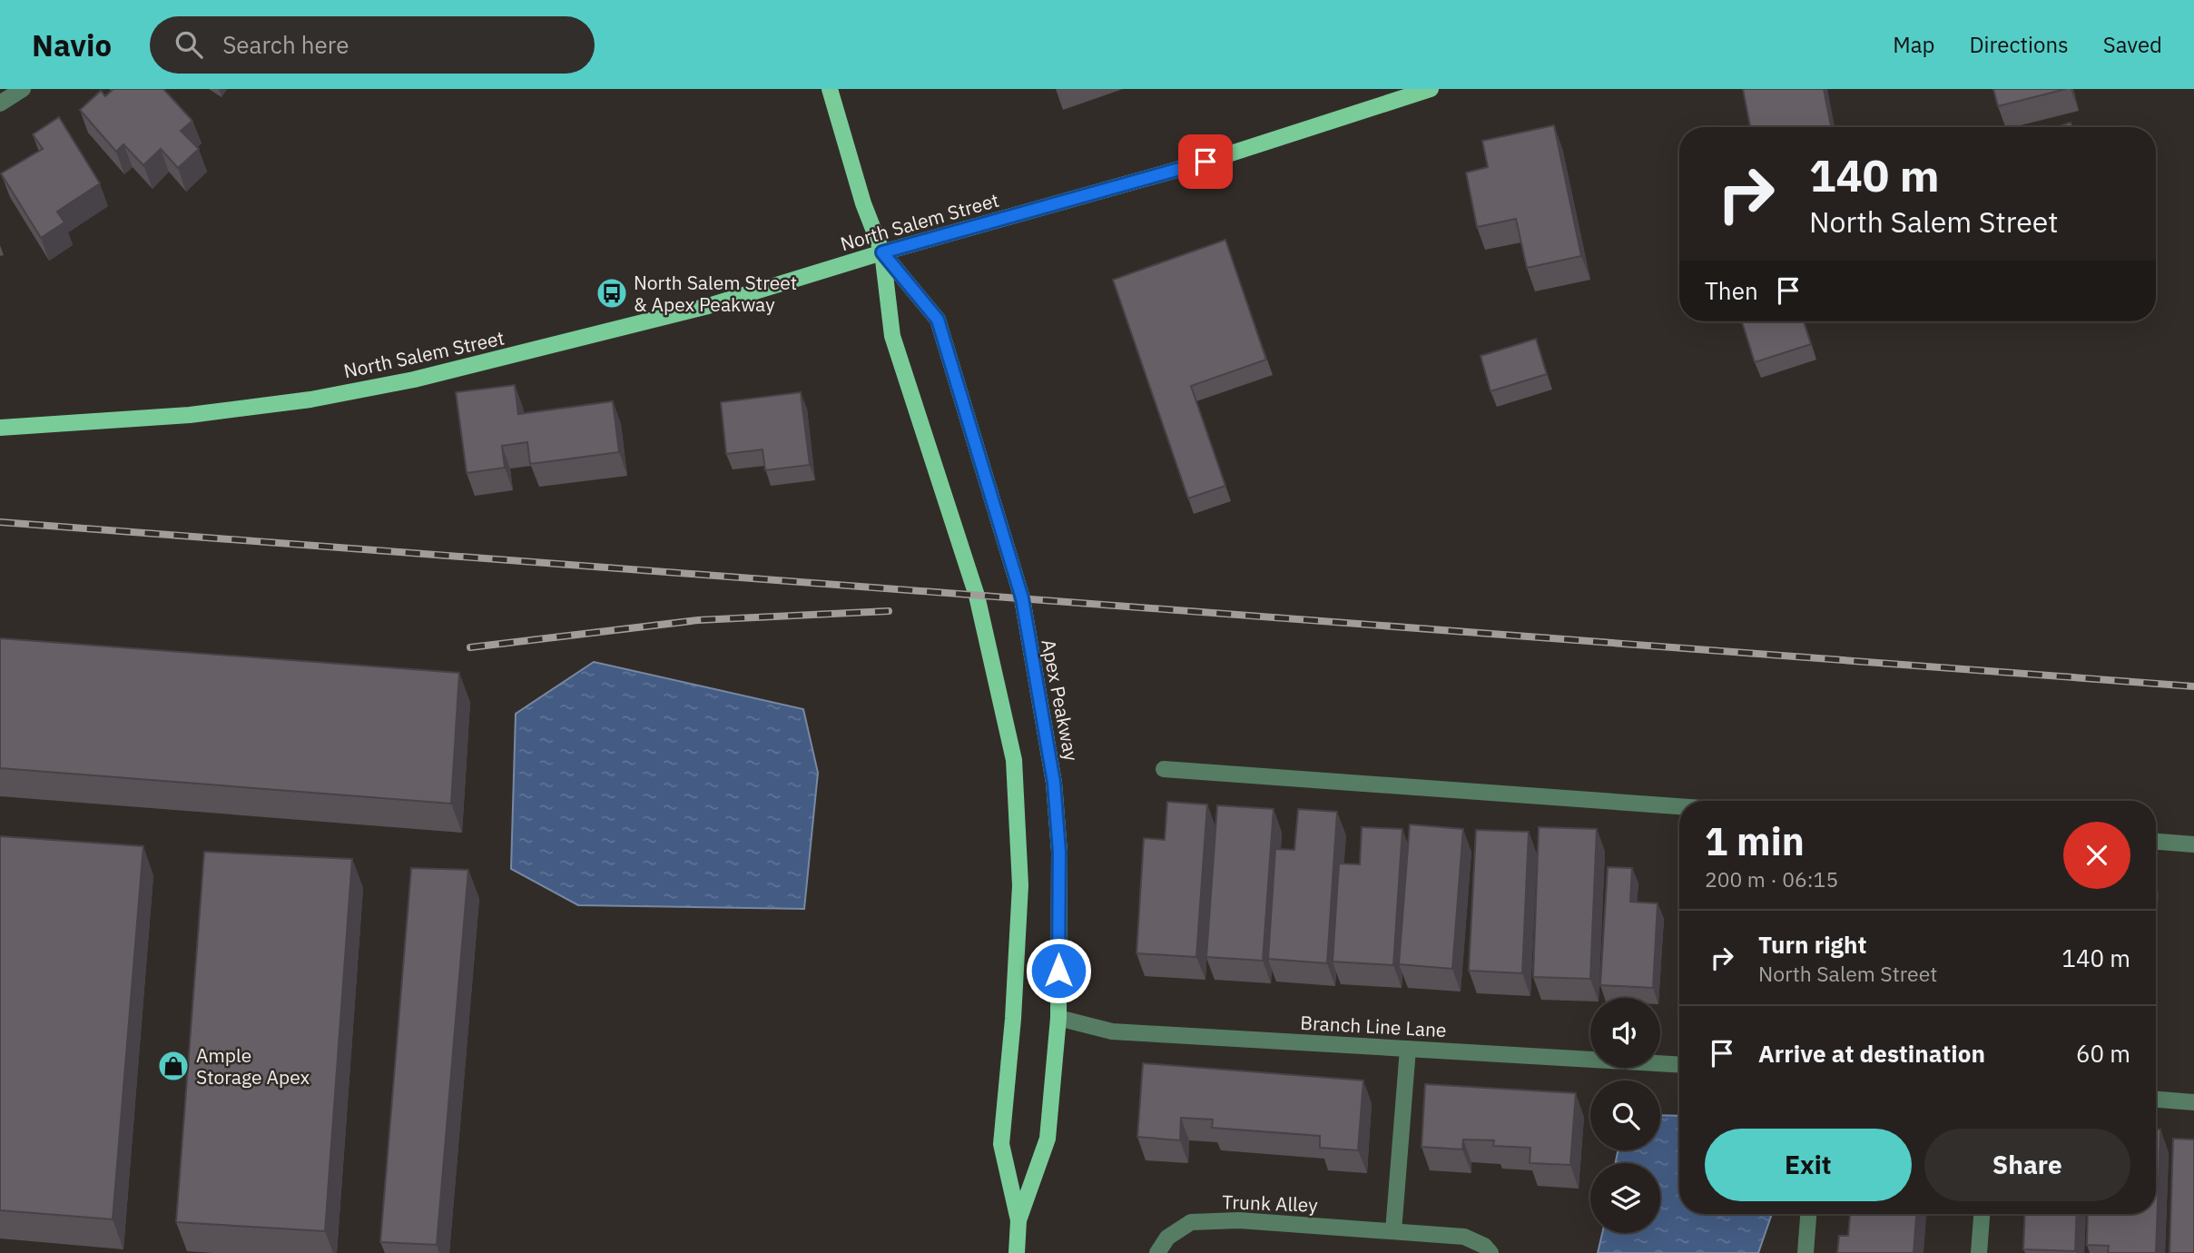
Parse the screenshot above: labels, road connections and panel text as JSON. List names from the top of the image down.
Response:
{
  "streets": {
    "main road": ["North Salem Street", "Apex Peakway"],
    "street": ["Branch Line Lane", "Trunk Alley"]
  },
  "crossings": [
    ["North Salem Street", "Apex Peakway"],
    ["Apex Peakway", "Branch Line Lane"]
  ],
  "places": {
    "bus stop": ["North Salem Street & Apex Peakway"],
    "shop": ["Ample Storage Apex"]
  },
  "page": {
    "header": "Navio",
    "search": "Search here",
    "nav": ["Map", "Directions", "Saved"],
    "turn": ["140 m", "North Salem Street"],
    "then": "Then",
    "heading": ["1 min", "200 m · 06:15"],
    "list": [
      {
        "name": "Turn right",
        "note": "North Salem Street",
        "value": "140 m"
      },
      {
        "name": "Arrive at destination",
        "value": "60 m"
      }
    ],
    "buttons": ["Exit", "Share"]
  }
}
